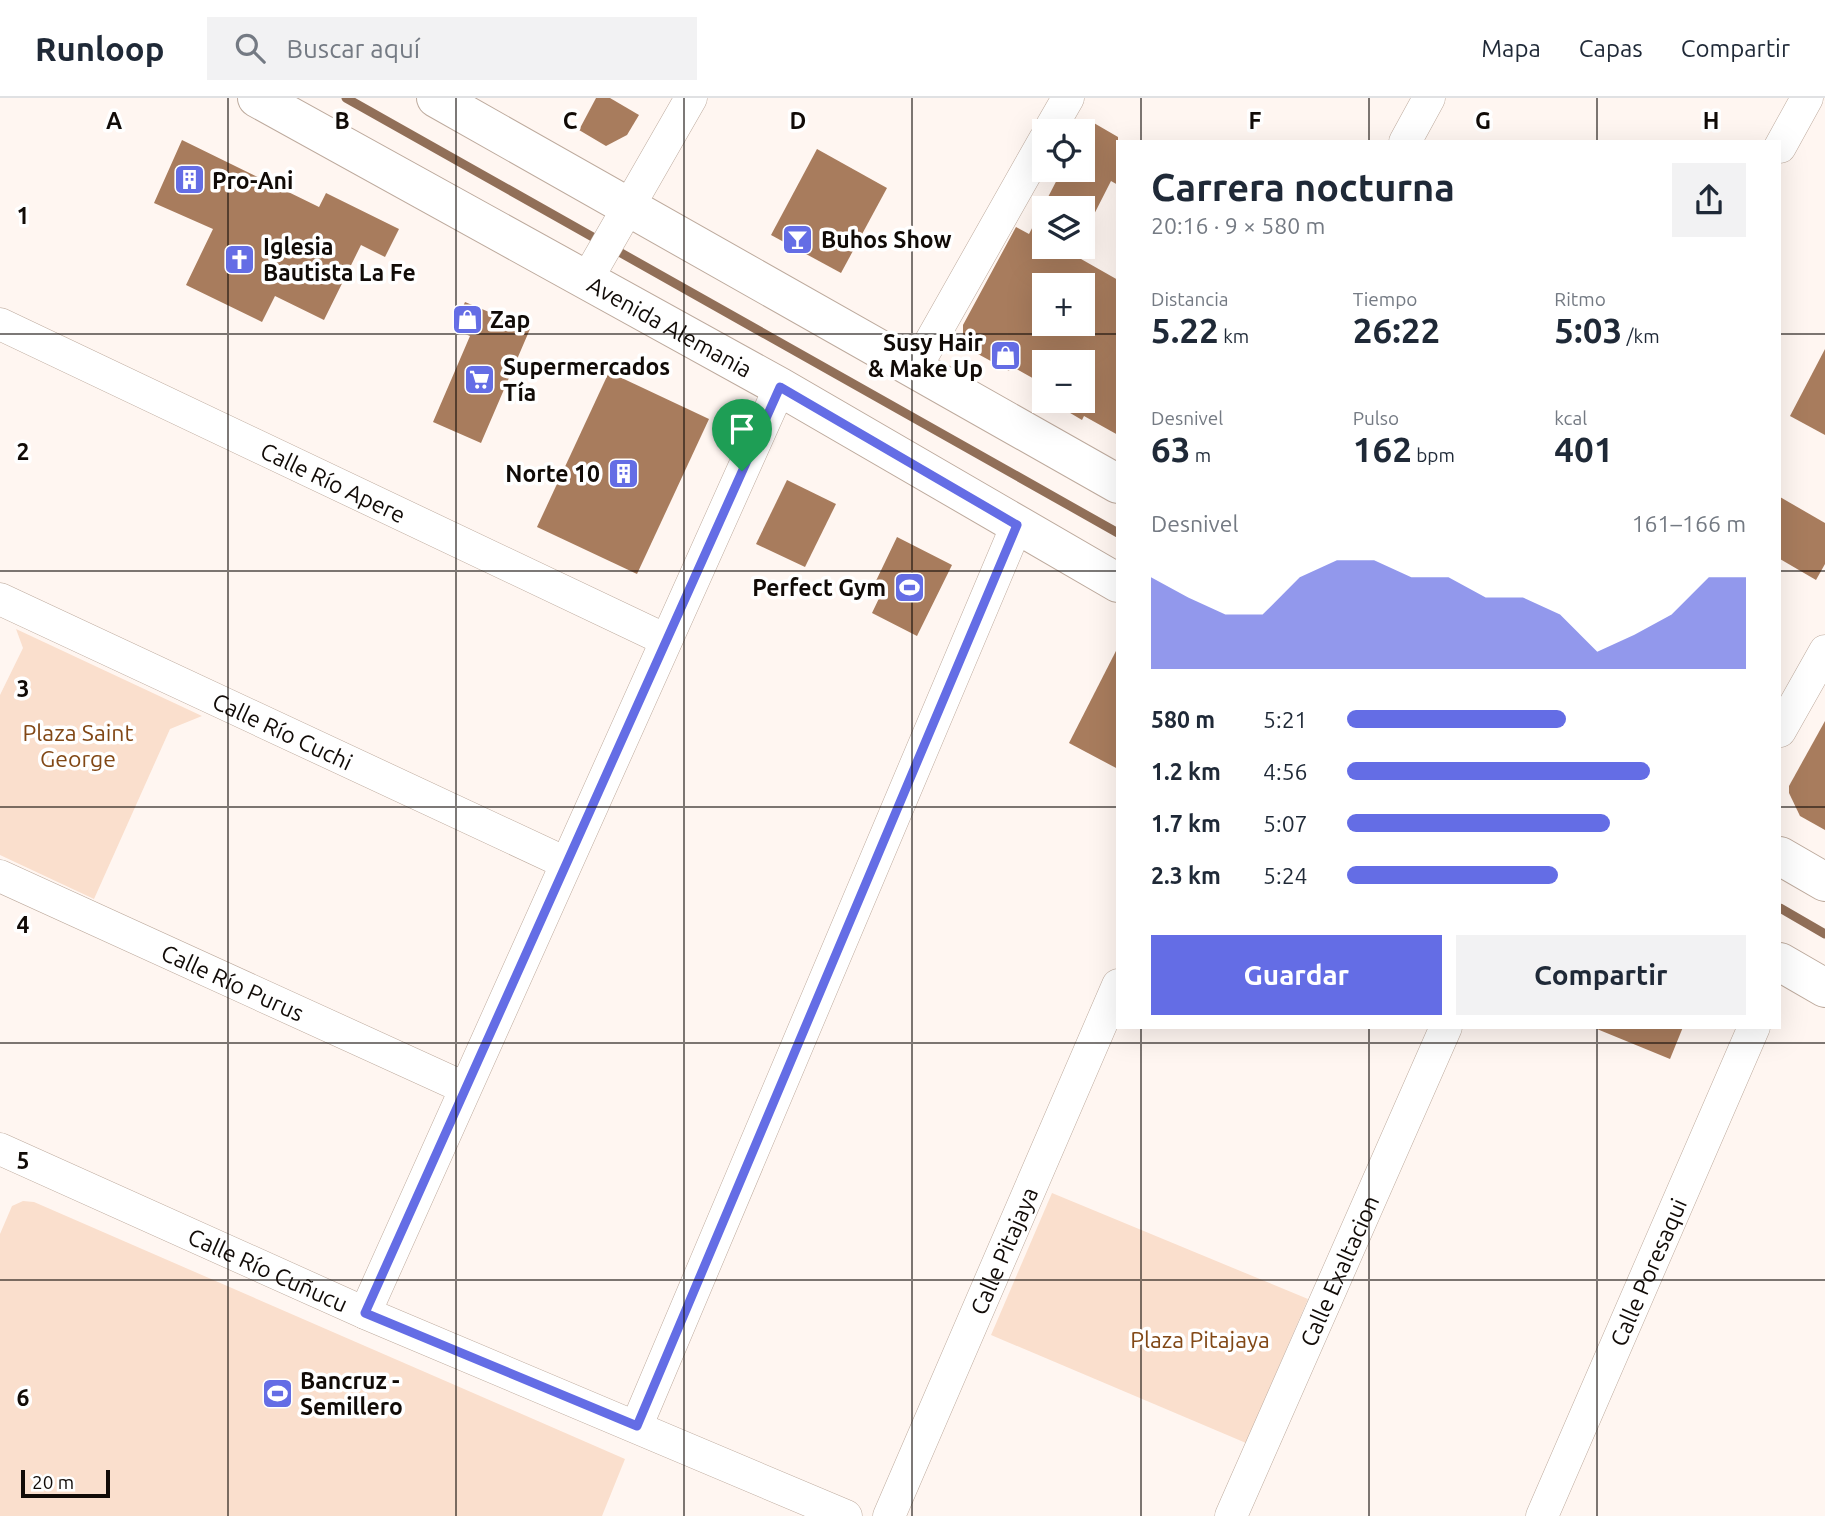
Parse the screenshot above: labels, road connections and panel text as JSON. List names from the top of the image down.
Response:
{
  "streets": {
    "main road": ["Avenida Alemania"],
    "street": [
      "Calle Río Apere",
      "Calle Río Cuchi",
      "Calle Río Purus",
      "Calle Pitajaya",
      "Calle Río Cuñucu",
      "Calle Exaltacion",
      "Calle Poresaqui"
    ]
  },
  "parks": ["Plaza Saint George", "Plaza Pitajaya"],
  "places": {
    "building": ["Pro-Ani", "Norte 10"],
    "bar": ["Buhos Show"],
    "church": ["Iglesia Bautista La Fe"],
    "shop": ["Zap", "Susy Hair & Make Up"],
    "supermarket": ["Supermercados Tía"],
    "sports": ["Perfect Gym", "Bancruz - Semillero"]
  },
  "scale_bar": "20 m",
  "page": {
    "header": "Runloop",
    "search": "Buscar aquí",
    "nav": ["Mapa", "Capas", "Compartir"],
    "map_buttons": ["+", "−"],
    "heading": ["Carrera nocturna", "20:16 · 9 × 580 m"],
    "stats": [
      ["Distancia", "5.22 km"],
      ["Tiempo", "26:22"],
      ["Ritmo", "5:03 /km"],
      ["Desnivel", "63 m"],
      ["Pulso", "162 bpm"],
      ["kcal", "401"]
    ],
    "chart": ["Desnivel", "161–166 m"],
    "list": [
      {
        "name": "580 m",
        "note": "5:21"
      },
      {
        "name": "1.2 km",
        "note": "4:56"
      },
      {
        "name": "1.7 km",
        "note": "5:07"
      },
      {
        "name": "2.3 km",
        "note": "5:24"
      }
    ],
    "buttons": ["Guardar", "Compartir"],
    "scale": "20 m"
  },
  "grid": {
    "columns": [
      "A",
      "B",
      "C",
      "D",
      "F",
      "G",
      "H"
    ],
    "rows": [
      "1",
      "2",
      "3",
      "4",
      "5",
      "6"
    ]
  }
}
